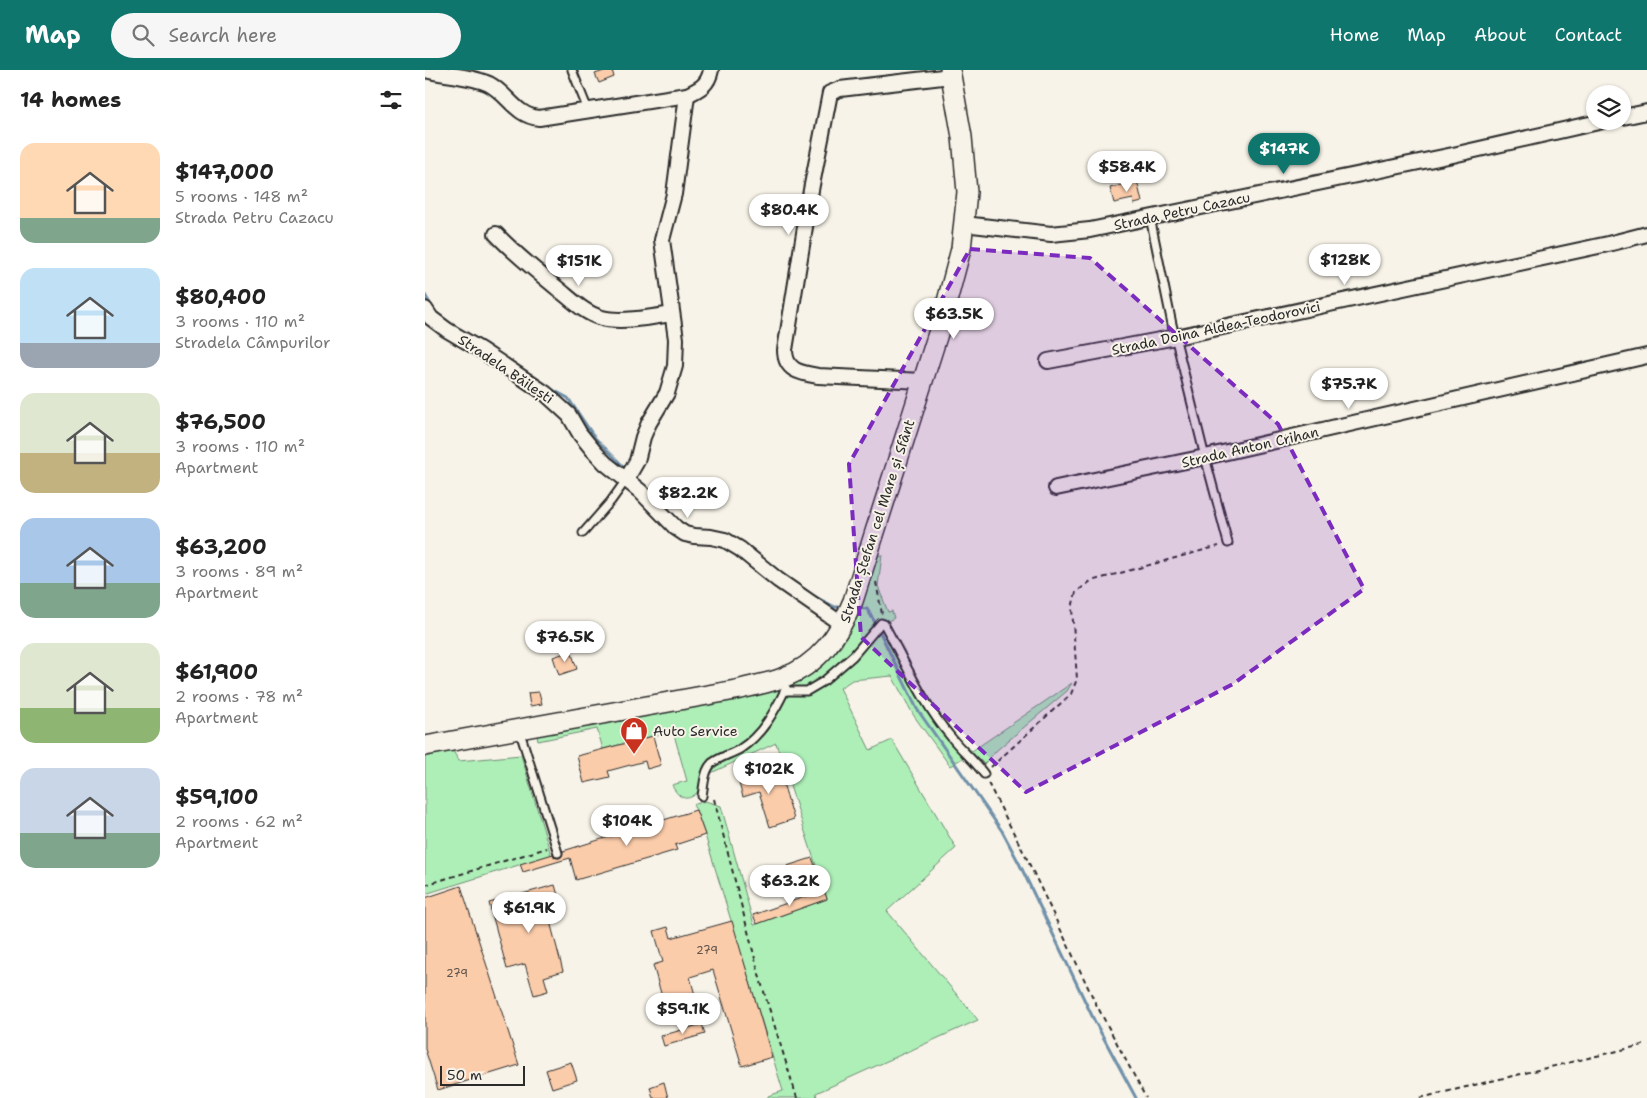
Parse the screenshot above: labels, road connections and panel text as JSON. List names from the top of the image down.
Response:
{
  "streets": {
    "main road": ["Strada Ștefan cel Mare și Sfânt"],
    "street": [
      "Strada Petru Cazacu",
      "Strada Doina Aldea-Teodorovici",
      "Stradela Băilești",
      "Strada Anton Crihan"
    ]
  },
  "crossings": [
    ["Strada Petru Cazacu", "Strada Ștefan cel Mare și Sfânt"],
    ["Stradela Băilești", "Strada Ștefan cel Mare și Sfânt"]
  ],
  "places": {
    "shop": ["Auto Service"]
  },
  "house_numbers": ["279", "279"],
  "scale_bar": "50 m",
  "page": {
    "header": "Map",
    "search": "Search here",
    "nav": [
      "Home",
      "Map",
      "About",
      "Contact"
    ],
    "heading": "14 homes",
    "list": [
      {
        "name": "$147,000",
        "note": "5 rooms · 148 m² · Strada Petru Cazacu"
      },
      {
        "name": "$80,400",
        "note": "3 rooms · 110 m² · Stradela Câmpurilor"
      },
      {
        "name": "$76,500",
        "note": "3 rooms · 110 m² · Apartment"
      },
      {
        "name": "$63,200",
        "note": "3 rooms · 89 m² · Apartment"
      },
      {
        "name": "$61,900",
        "note": "2 rooms · 78 m² · Apartment"
      },
      {
        "name": "$59,100",
        "note": "2 rooms · 62 m² · Apartment"
      }
    ],
    "price": [
      "$147K",
      "$58.4K",
      "$80.4K",
      "$128K",
      "$151K",
      "$63.5K",
      "$75.7K",
      "$82.2K",
      "$76.5K",
      "$102K",
      "$104K",
      "$63.2K",
      "$61.9K",
      "$59.1K"
    ],
    "scale": "50 m"
  }
}
